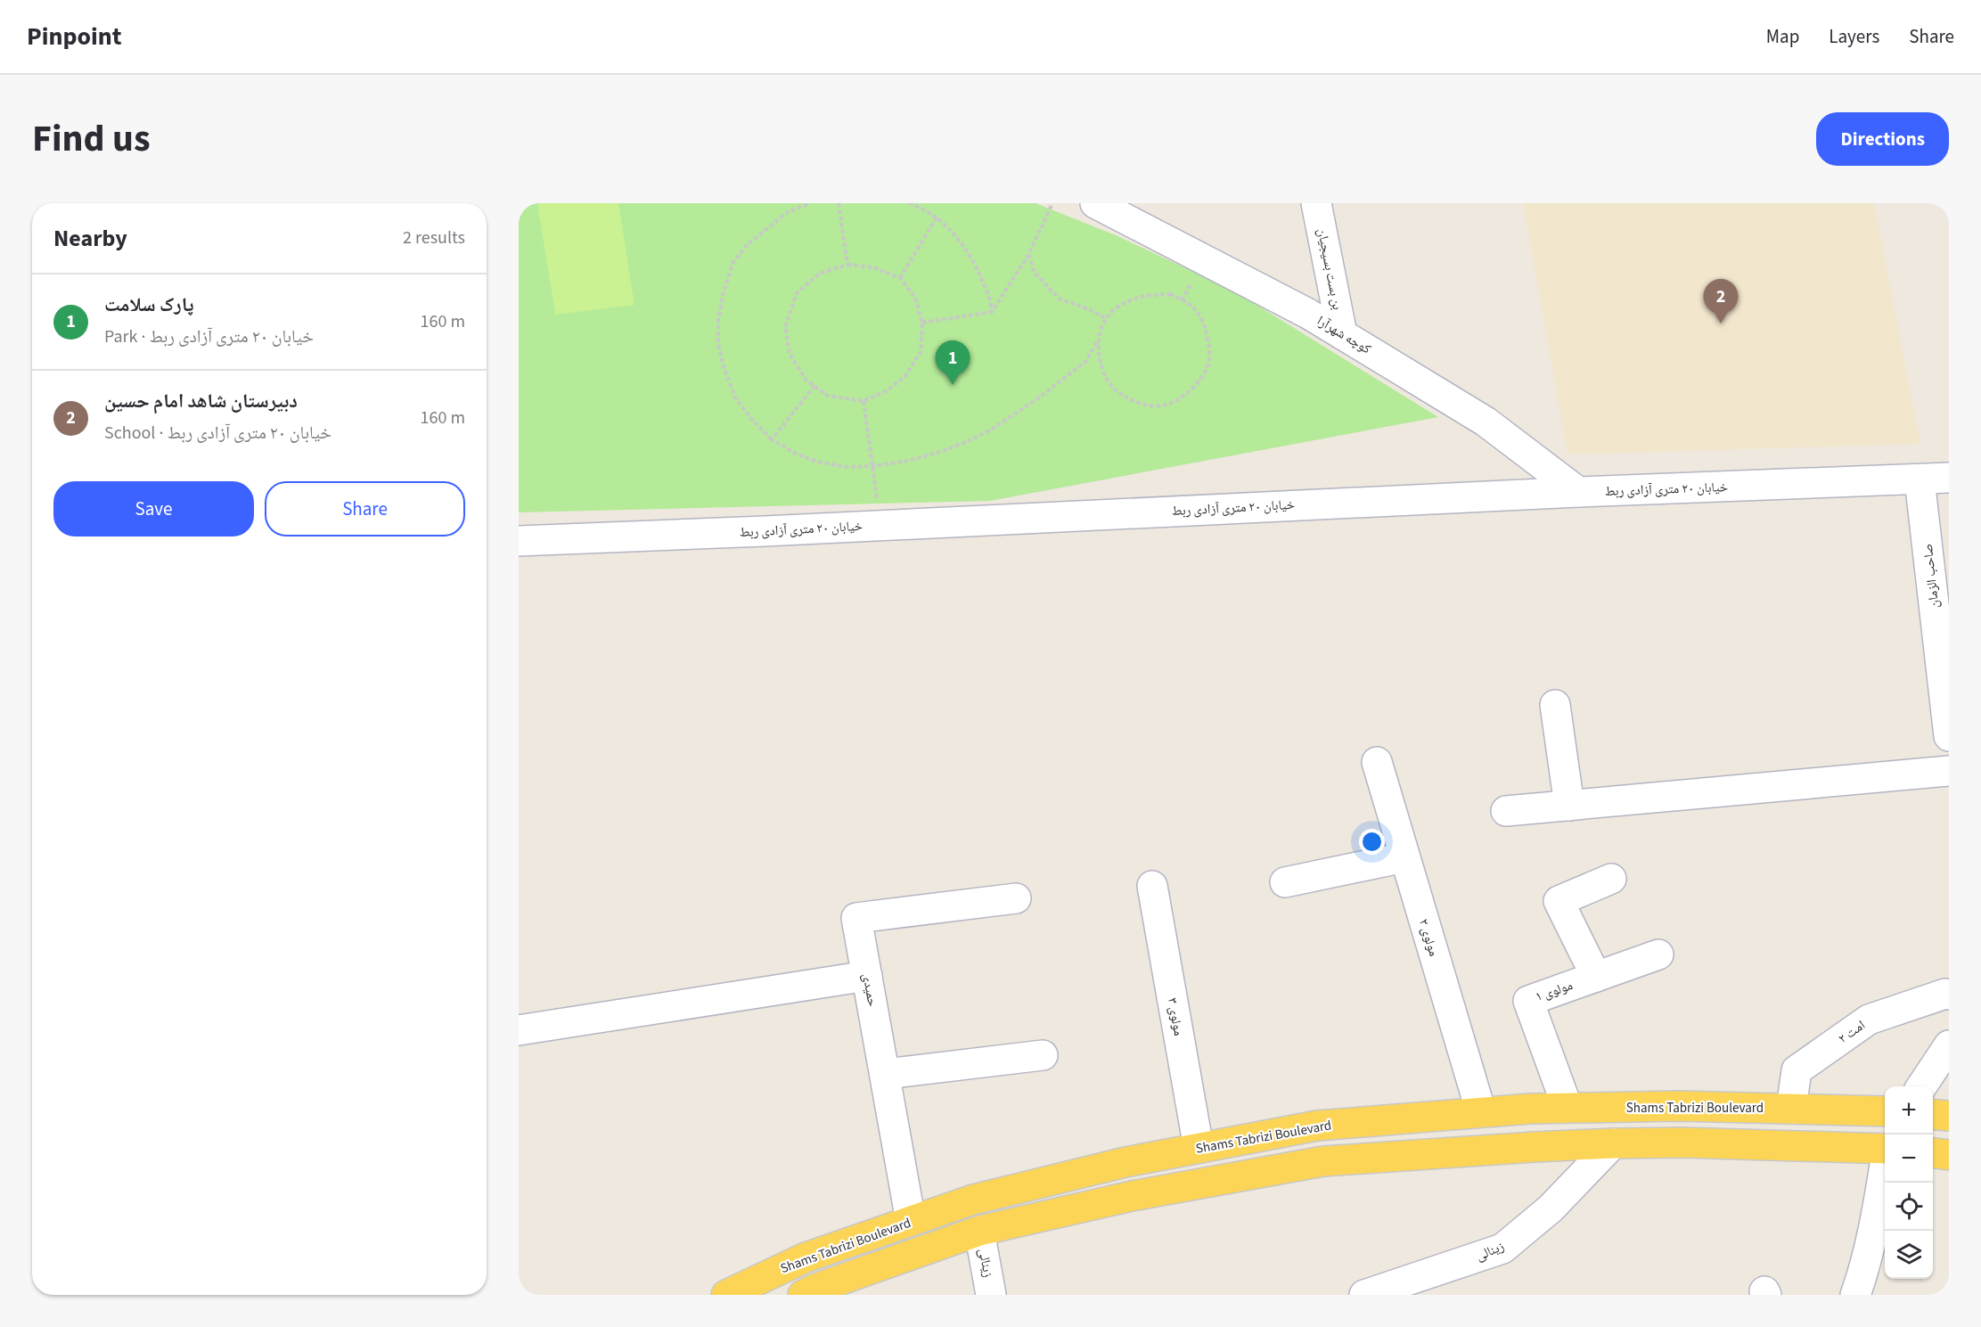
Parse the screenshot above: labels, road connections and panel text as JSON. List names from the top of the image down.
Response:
{
  "streets": {
    "main road": ["Shams Tabrizi Boulevard"],
    "street": [
      "بن بست بسیجیان",
      "کوچه شهرآرا",
      "خیابان ۲۰ متری آزادی ربط",
      "صاحب الزمان",
      "مولوی ۲",
      "حمیدی",
      "مولوی ۱",
      "مولوی ۳",
      "امت ۲",
      "زینالی"
    ]
  },
  "crossings": [
    ["بن بست بسیجیان", "کوچه شهرآرا"],
    ["کوچه شهرآرا", "خیابان ۲۰ متری آزادی ربط"],
    ["خیابان ۲۰ متری آزادی ربط", "صاحب الزمان"],
    ["مولوی ۲", "Shams Tabrizi Boulevard"],
    ["حمیدی", "Shams Tabrizi Boulevard"],
    ["مولوی ۱", "Shams Tabrizi Boulevard"],
    ["مولوی ۳", "Shams Tabrizi Boulevard"],
    ["امت ۲", "Shams Tabrizi Boulevard"]
  ],
  "page": {
    "header": "Pinpoint",
    "nav": ["Map", "Layers", "Share"],
    "title": "Find us",
    "buttons": [
      "Directions",
      ["Save", "Share"]
    ],
    "heading": ["Nearby", "2 results"],
    "list": [
      {
        "mark": "1",
        "name": "پارک سلامت",
        "note": "Park · خیابان ۲۰ متری آزادی ربط",
        "value": "160 m"
      },
      {
        "mark": "2",
        "name": "دبیرستان شاهد امام حسین",
        "note": "School · خیابان ۲۰ متری آزادی ربط",
        "value": "160 m"
      }
    ],
    "pins": ["2", "1"],
    "map_buttons": ["+", "−"]
  }
}
